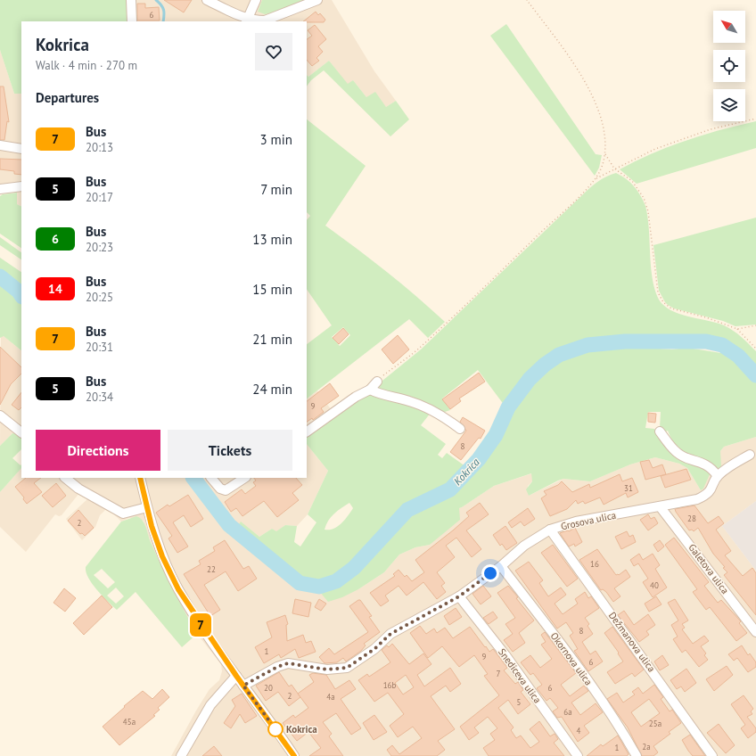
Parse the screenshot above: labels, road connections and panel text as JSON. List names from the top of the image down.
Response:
{
  "streets": {
    "street": [
      "Grosova ulica",
      "Galetova ulica",
      "Dežmanova ulica",
      "Okornova ulica",
      "Snediceva ulica"
    ]
  },
  "crossings": [
    ["Grosova ulica", "Galetova ulica"],
    ["Grosova ulica", "Dežmanova ulica"],
    ["Grosova ulica", "Okornova ulica"],
    ["Grosova ulica", "Snediceva ulica"]
  ],
  "water": ["Kokrica"],
  "places": ["Kokrica"],
  "lines": ["bus line 7"],
  "house_numbers": [
    "6",
    "9",
    "8",
    "31",
    "28",
    "2",
    "16",
    "22",
    "40",
    "8",
    "1",
    "9",
    "6",
    "7",
    "16b",
    "20",
    "6",
    "2",
    "4a",
    "5",
    "6a",
    "45a",
    "25a",
    "4",
    "2a",
    "1"
  ],
  "north": "top left",
  "page": {
    "on_map": "7",
    "heading": [
      ["Kokrica", "Walk · 4 min · 270 m"],
      "Departures"
    ],
    "list": [
      {
        "mark": "7",
        "name": "Bus",
        "note": "20:13",
        "value": "3 min"
      },
      {
        "mark": "5",
        "name": "Bus",
        "note": "20:17",
        "value": "7 min"
      },
      {
        "mark": "6",
        "name": "Bus",
        "note": "20:23",
        "value": "13 min"
      },
      {
        "mark": "14",
        "name": "Bus",
        "note": "20:25",
        "value": "15 min"
      },
      {
        "mark": "7",
        "name": "Bus",
        "note": "20:31",
        "value": "21 min"
      },
      {
        "mark": "5",
        "name": "Bus",
        "note": "20:34",
        "value": "24 min"
      }
    ],
    "buttons": ["Directions", "Tickets"]
  }
}
